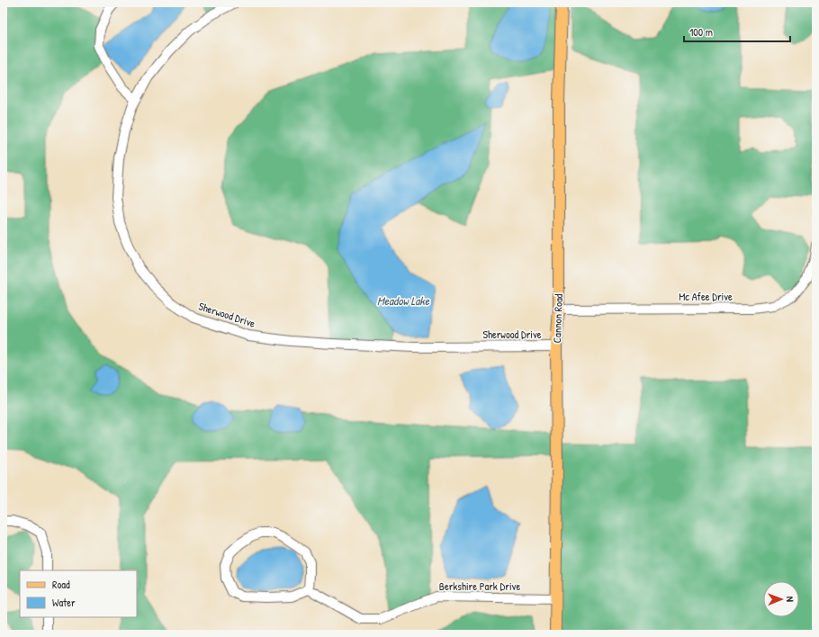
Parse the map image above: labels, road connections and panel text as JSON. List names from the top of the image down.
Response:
{
  "streets": {
    "main road": ["Cannon Road"],
    "street": ["Mc Afee Drive", "Sherwood Drive", "Berkshire Park Drive"]
  },
  "crossings": [
    ["Mc Afee Drive", "Cannon Road"],
    ["Sherwood Drive", "Cannon Road"],
    ["Cannon Road", "Berkshire Park Drive"]
  ],
  "water": ["Meadow Lake"],
  "legend": ["Road", "Water"],
  "scale_bar": "100 m",
  "north": "right"
}
